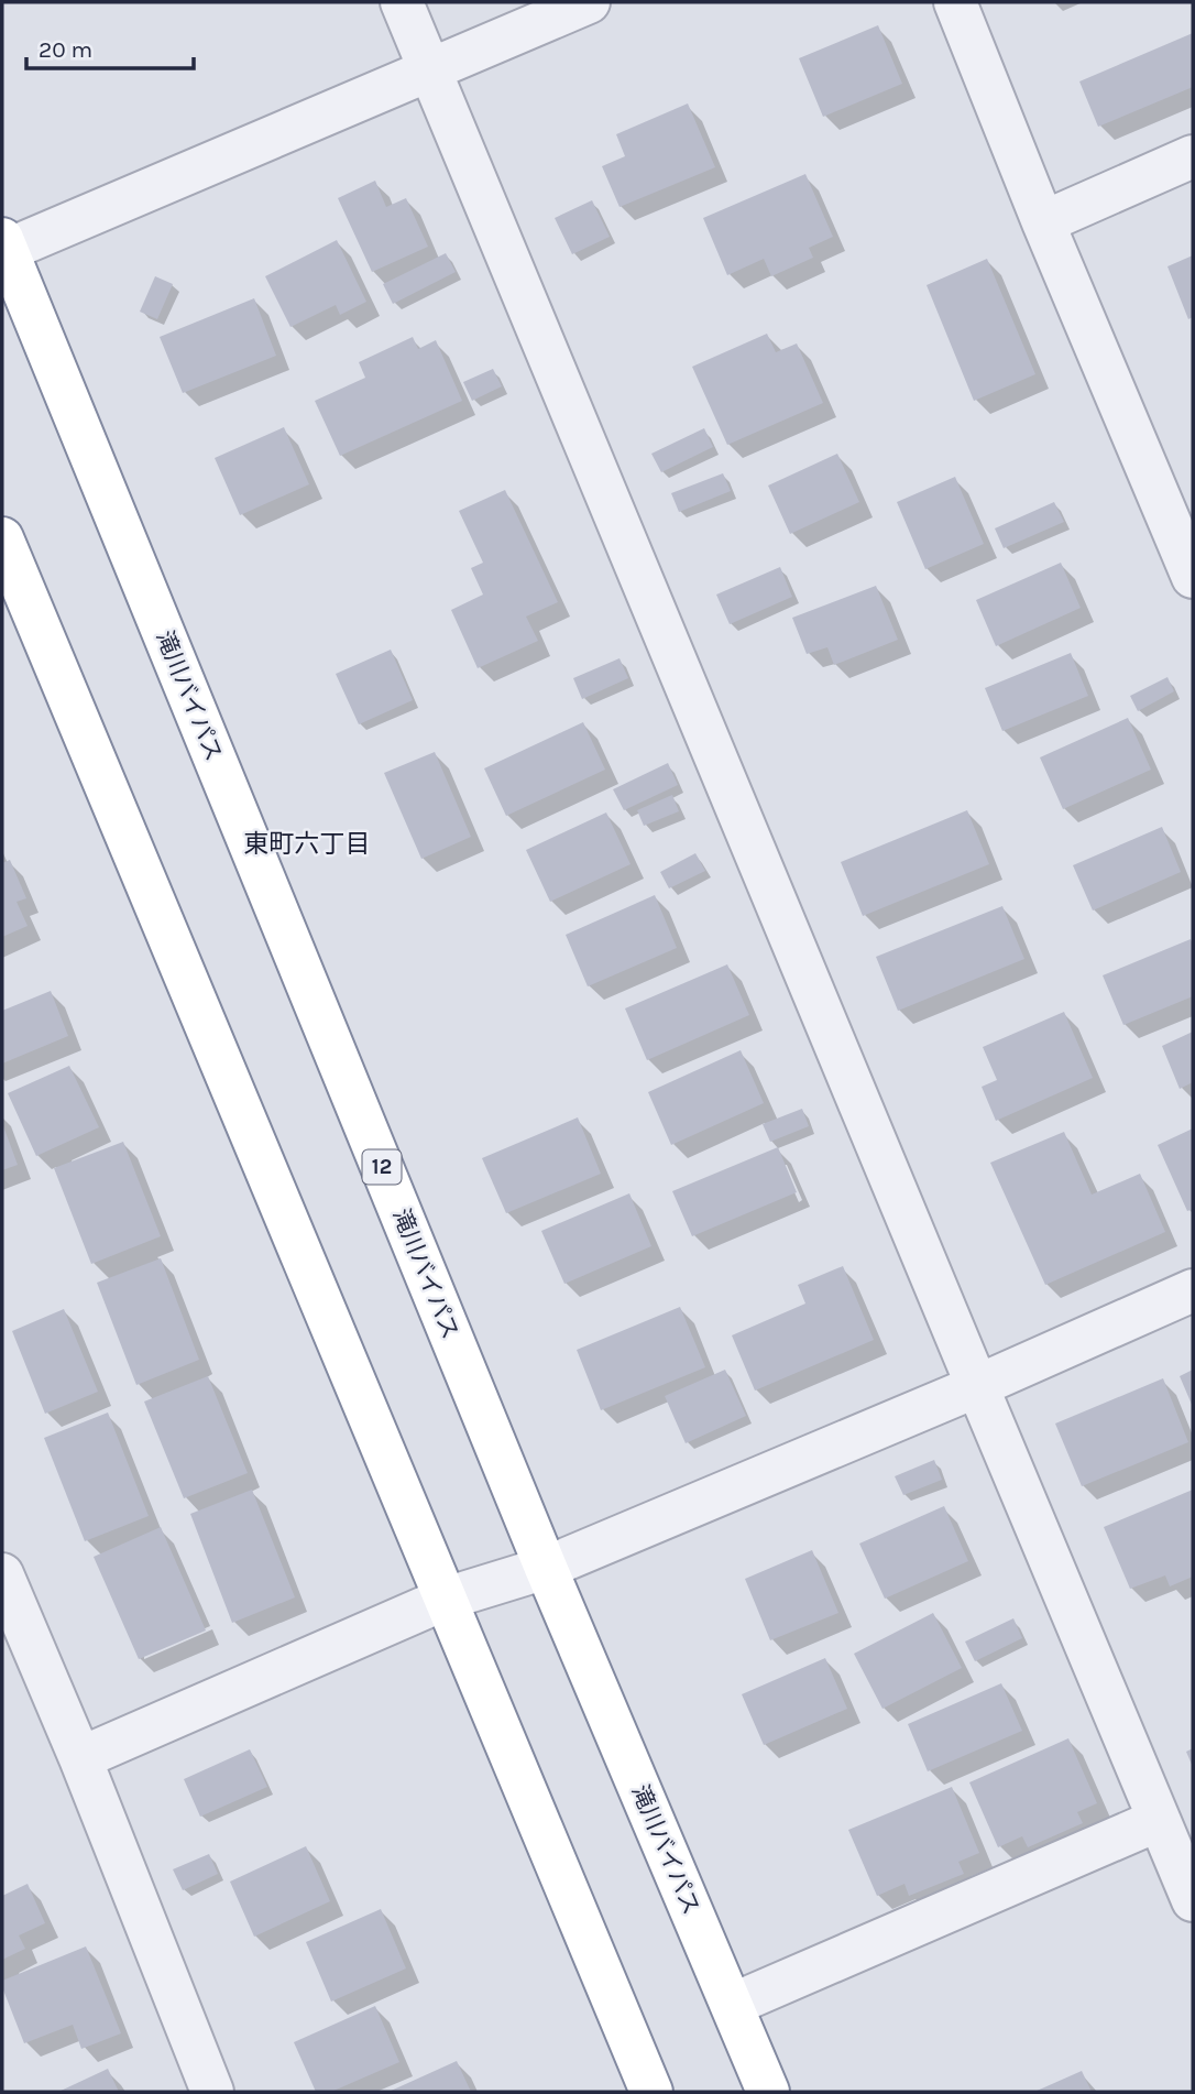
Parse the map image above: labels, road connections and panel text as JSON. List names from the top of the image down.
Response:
{
  "streets": {
    "highway": ["滝川バイパス", "12"]
  },
  "districts": ["東町六丁目"],
  "scale_bar": "20 m"
}
